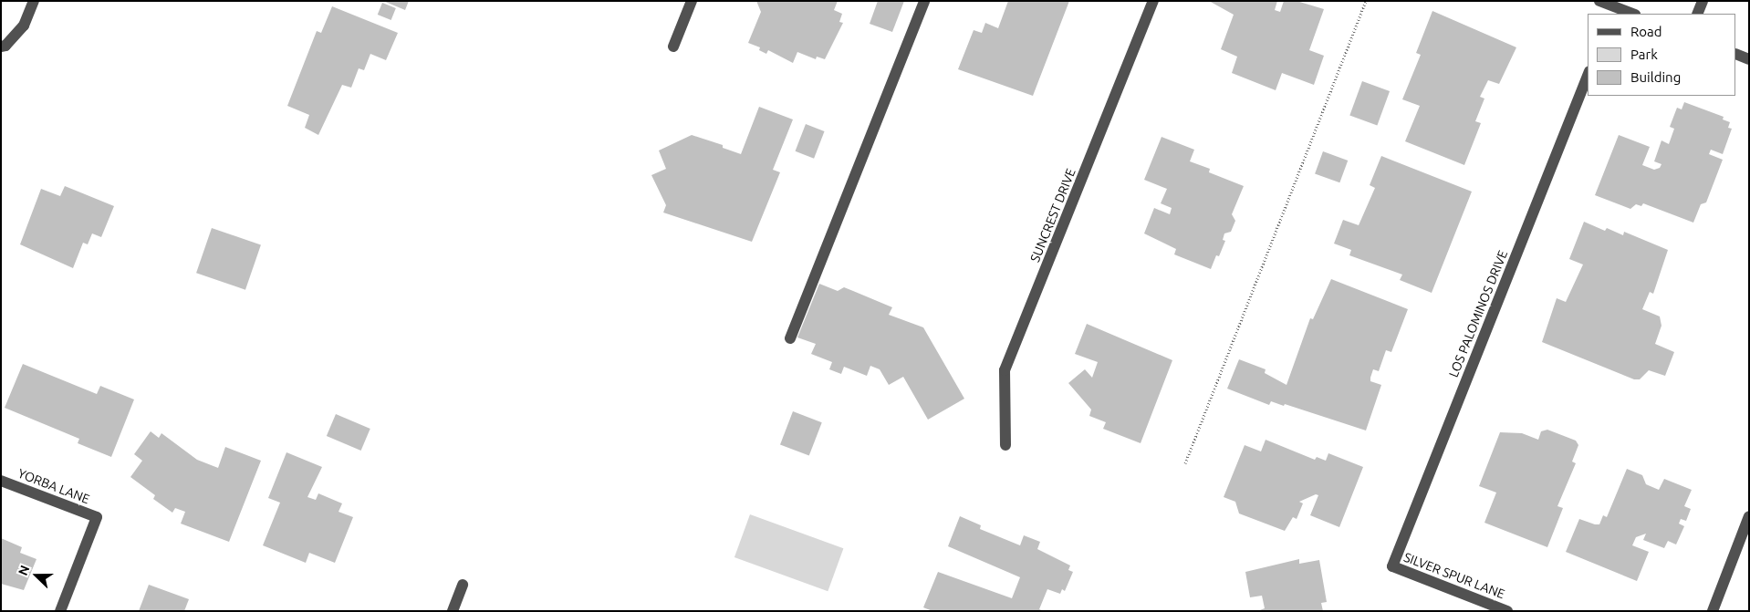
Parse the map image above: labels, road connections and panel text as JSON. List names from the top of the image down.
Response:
{
  "streets": {
    "street": [
      "SUNCREST DRIVE",
      "LOS PALOMINOS DRIVE",
      "YORBA LANE",
      "SILVER SPUR LANE"
    ]
  },
  "crossings": [
    ["LOS PALOMINOS DRIVE", "SILVER SPUR LANE"]
  ],
  "legend": ["Road", "Park", "Building"],
  "north": "left"
}
